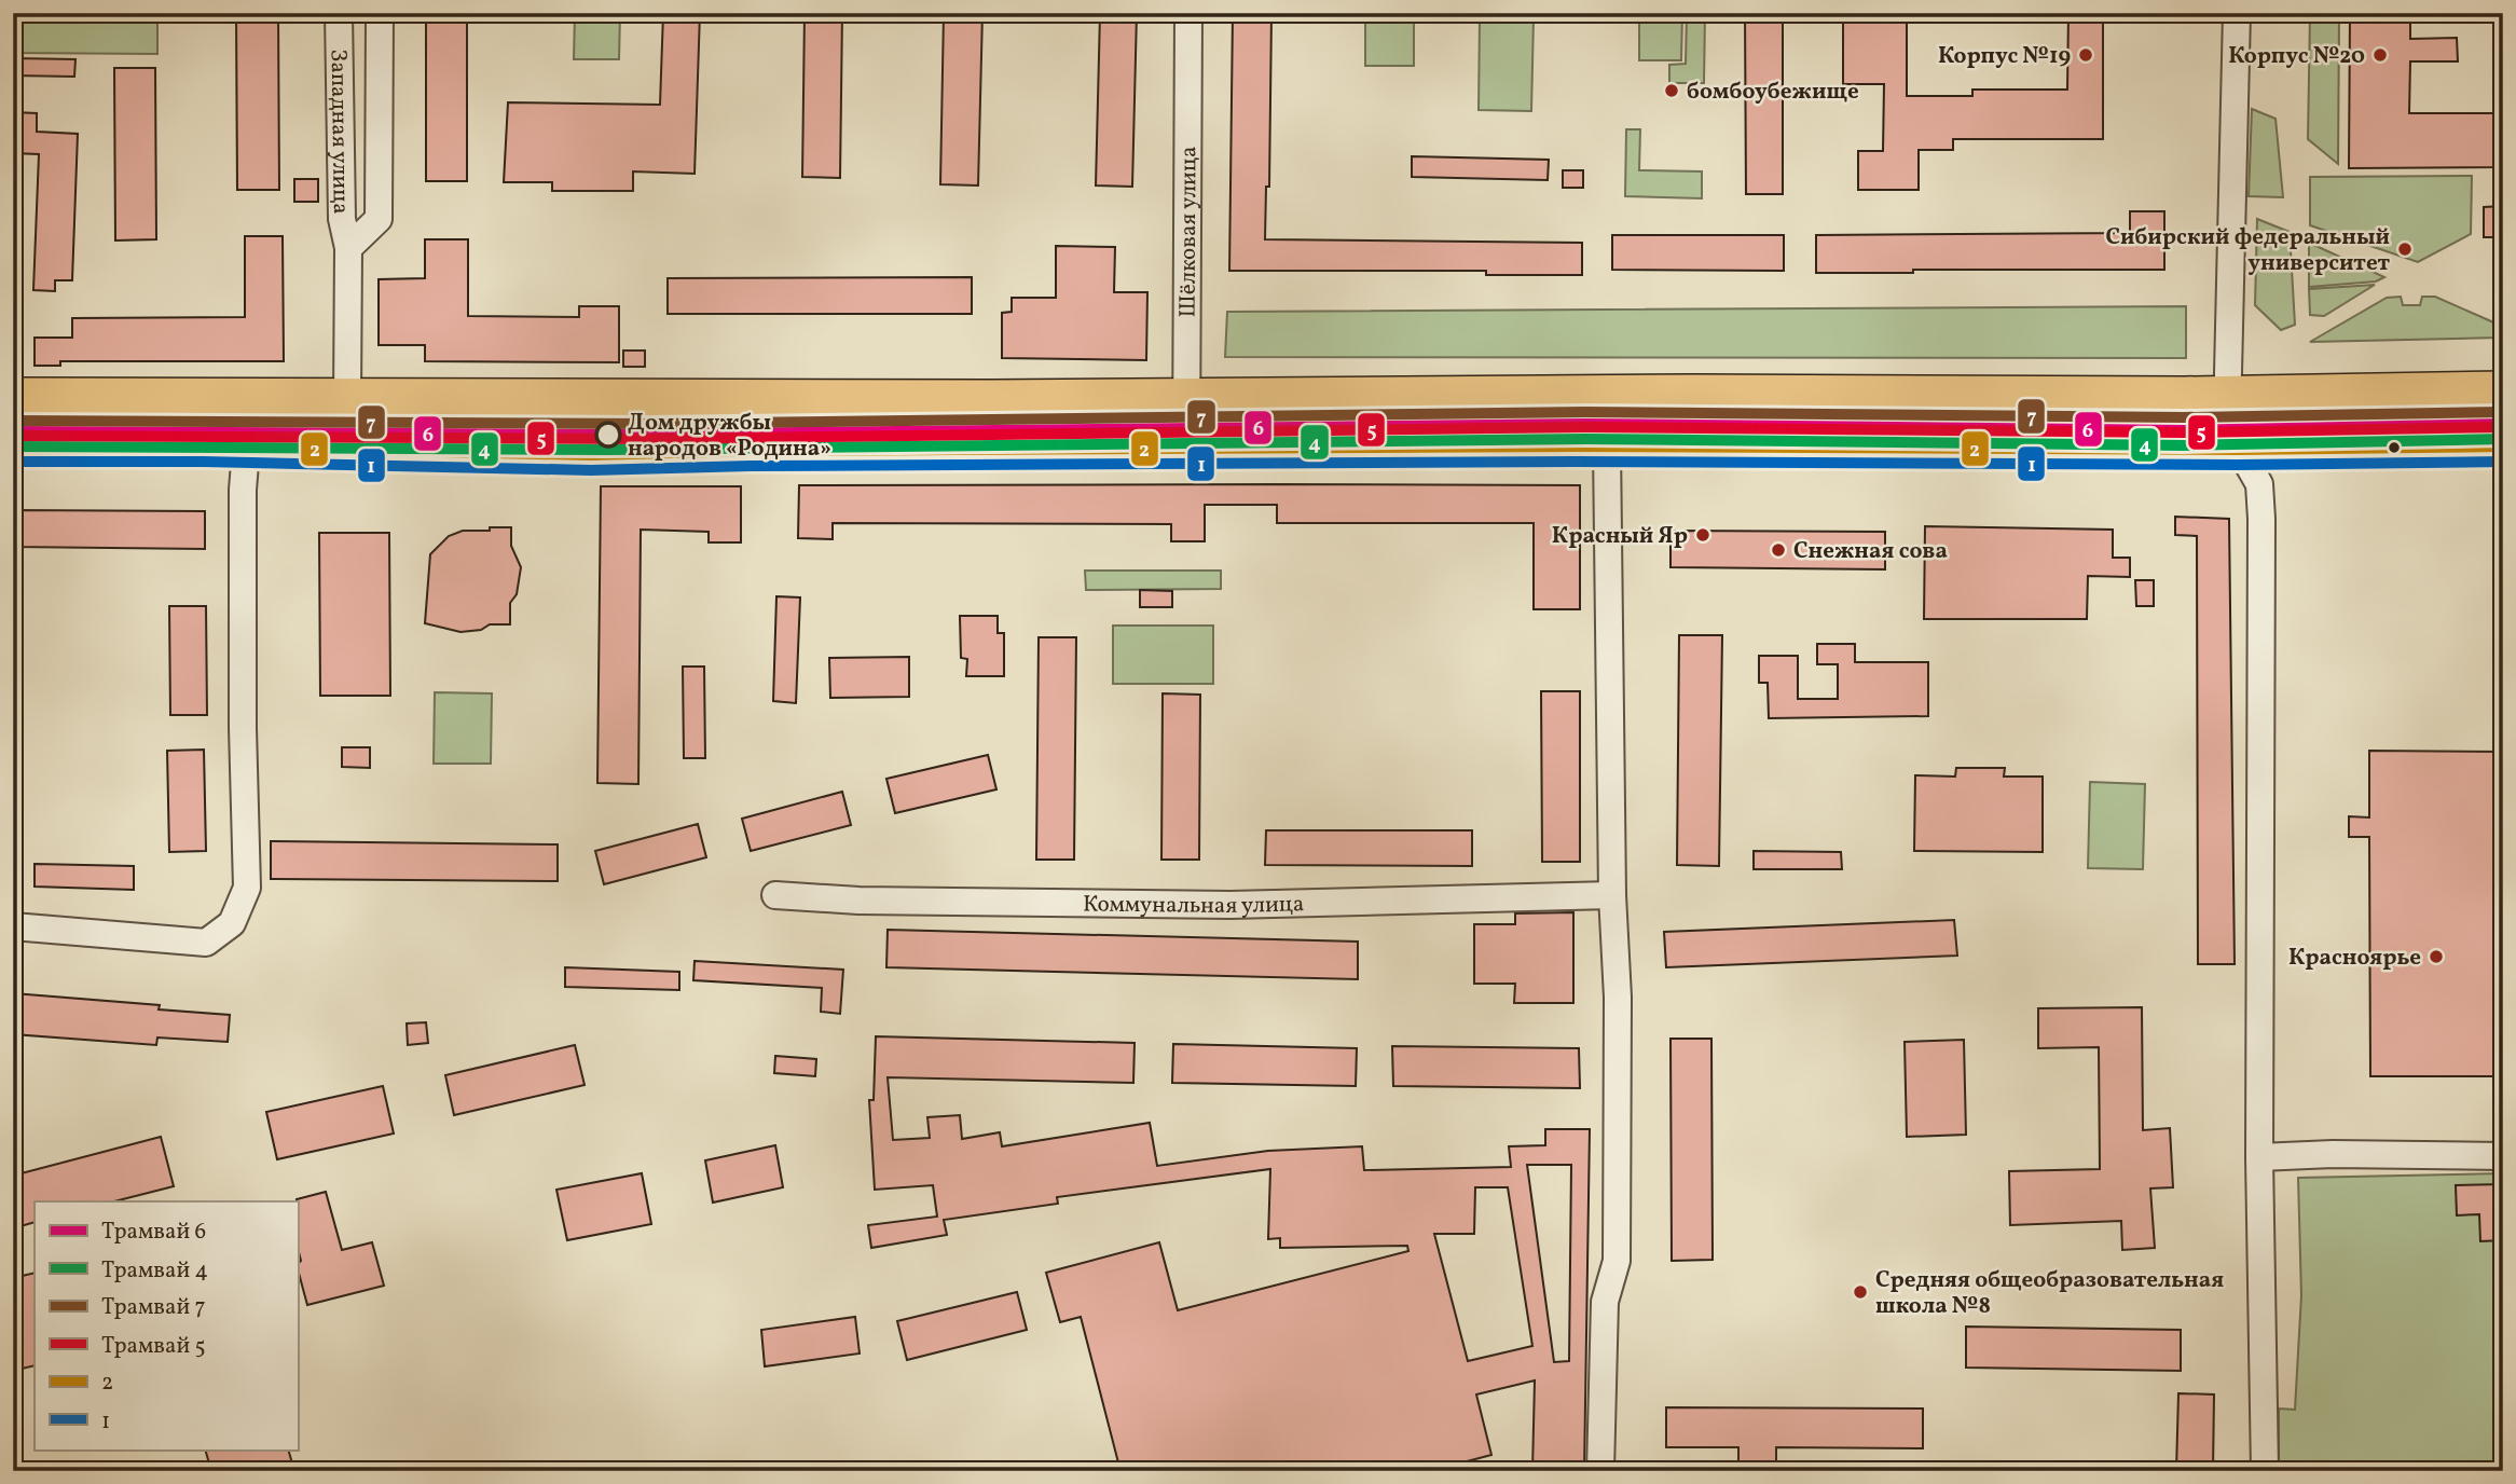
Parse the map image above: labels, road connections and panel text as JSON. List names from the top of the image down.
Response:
{
  "streets": {
    "street": ["Западная улица", "Шёлковая улица", "Коммунальная улица"]
  },
  "places": [
    "Корпус №19",
    "Корпус №20",
    "бомбоубежище",
    "Сибирский федеральный университет",
    "Дом дружбы народов «Родина»",
    "Красный Яр",
    "Снежная сова",
    "Красноярье",
    "Средняя общеобразовательная школа №8"
  ],
  "lines": [
    "tram line 7",
    "tram line 6",
    "tram line 5",
    "tram line 4",
    "transit line 2",
    "transit line 1"
  ],
  "legend": [
    "Трамвай 6",
    "Трамвай 4",
    "Трамвай 7",
    "Трамвай 5",
    "2",
    "1"
  ]
}
